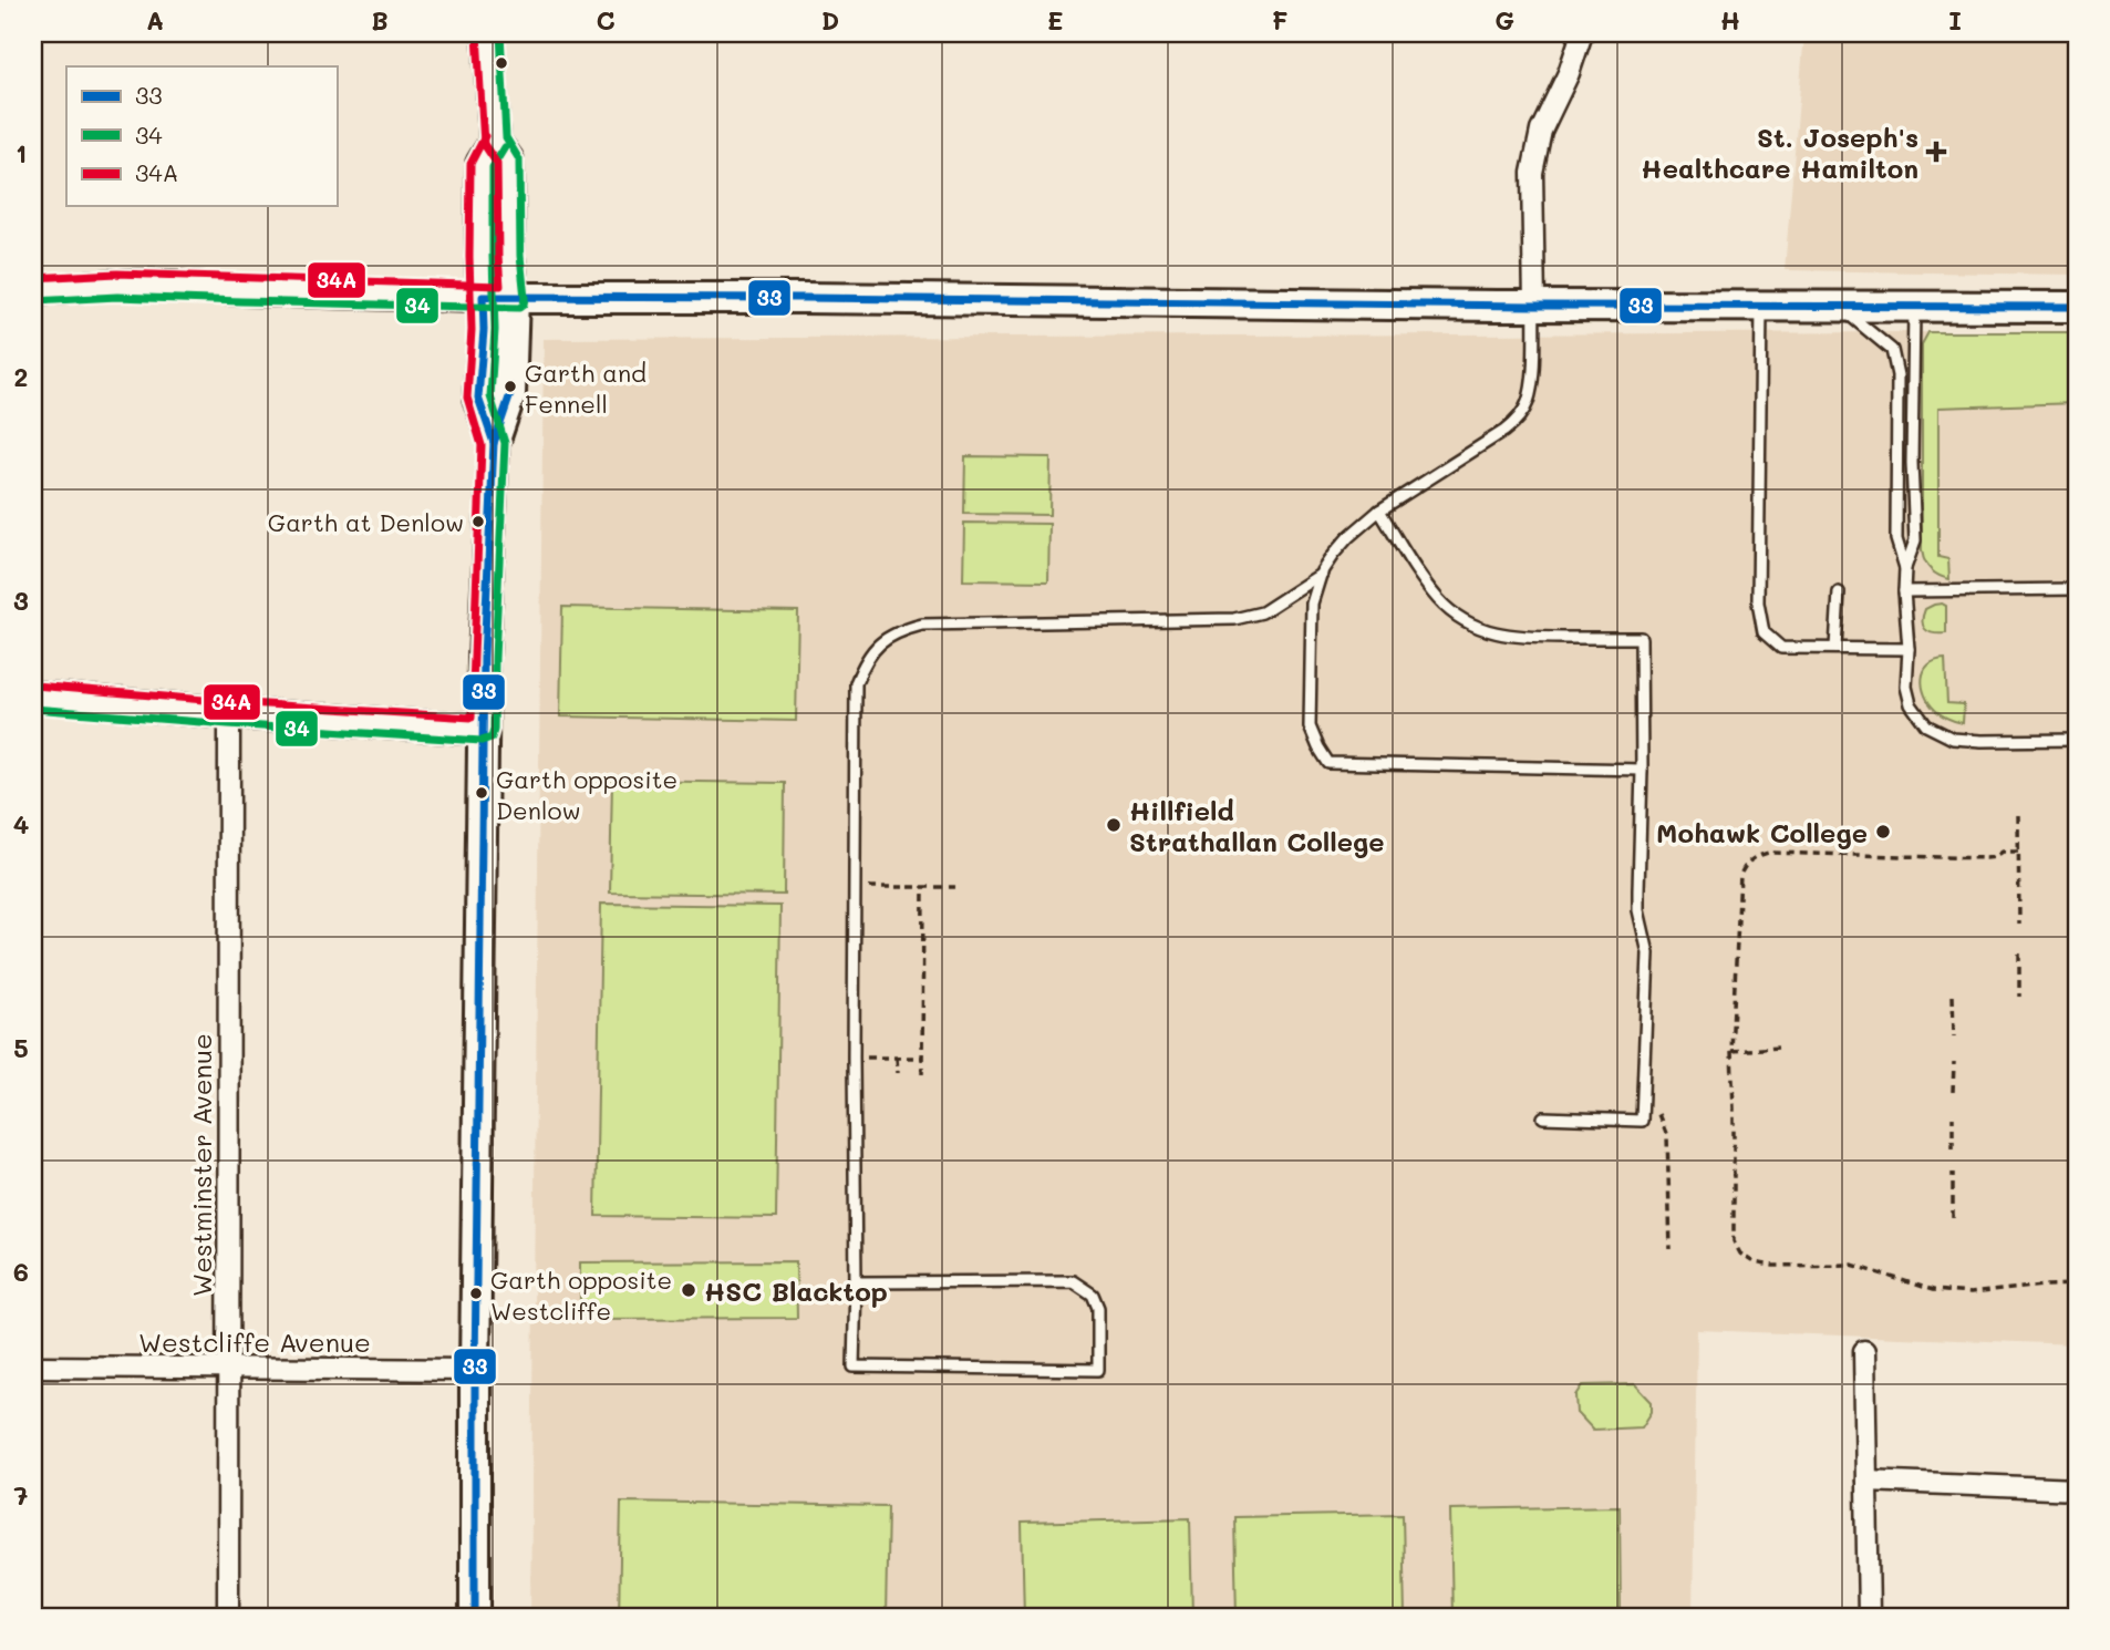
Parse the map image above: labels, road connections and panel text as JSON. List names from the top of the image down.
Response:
{
  "streets": {
    "street": ["Westminster Avenue", "Westcliffe Avenue"]
  },
  "crossings": [
    ["Westminster Avenue", "Westcliffe Avenue"]
  ],
  "places": {
    "health": ["St. Joseph's Healthcare Hamilton"],
    "other": [
      "Garth and Fennell",
      "Garth at Denlow",
      "Garth opposite Denlow",
      "Hillfield Strathallan College",
      "Mohawk College",
      "HSC Blacktop",
      "Garth opposite Westcliffe"
    ]
  },
  "lines": ["transit line 34", "transit line 34A", "transit line 33"],
  "legend": ["33", "34", "34A"],
  "grid": {
    "columns": [
      "A",
      "B",
      "C",
      "D",
      "E",
      "F",
      "G",
      "H",
      "I"
    ],
    "rows": [
      "1",
      "2",
      "3",
      "4",
      "5",
      "6",
      "7"
    ]
  }
}
